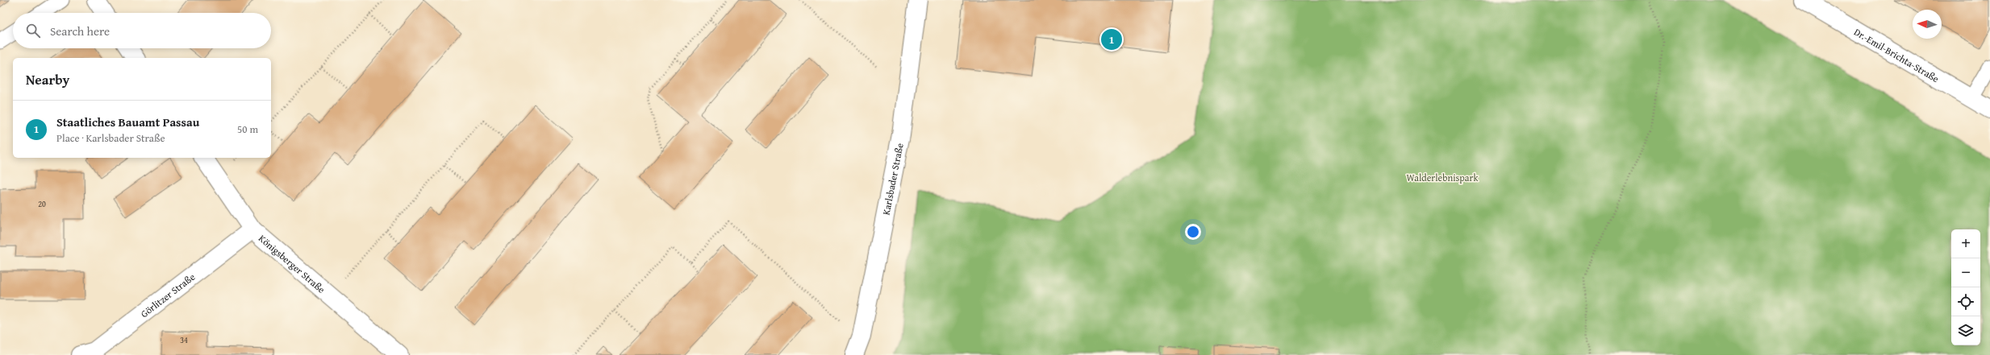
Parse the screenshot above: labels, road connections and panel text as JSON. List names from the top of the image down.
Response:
{
  "streets": {
    "street": [
      "Dr.-Emil-Brichta-Straße",
      "Karlsbader Straße",
      "Königsberger Straße",
      "Görlitzer Straße"
    ]
  },
  "crossings": [
    ["Königsberger Straße", "Görlitzer Straße"]
  ],
  "parks": ["Walderlebnispark"],
  "house_numbers": ["20", "34"],
  "north": "left",
  "page": {
    "search": "Search here",
    "pins": "1",
    "heading": "Nearby",
    "list": [
      {
        "mark": "1",
        "name": "Staatliches Bauamt Passau",
        "note": "Place · Karlsbader Straße",
        "value": "50 m"
      }
    ],
    "map_buttons": ["+", "−"]
  }
}
